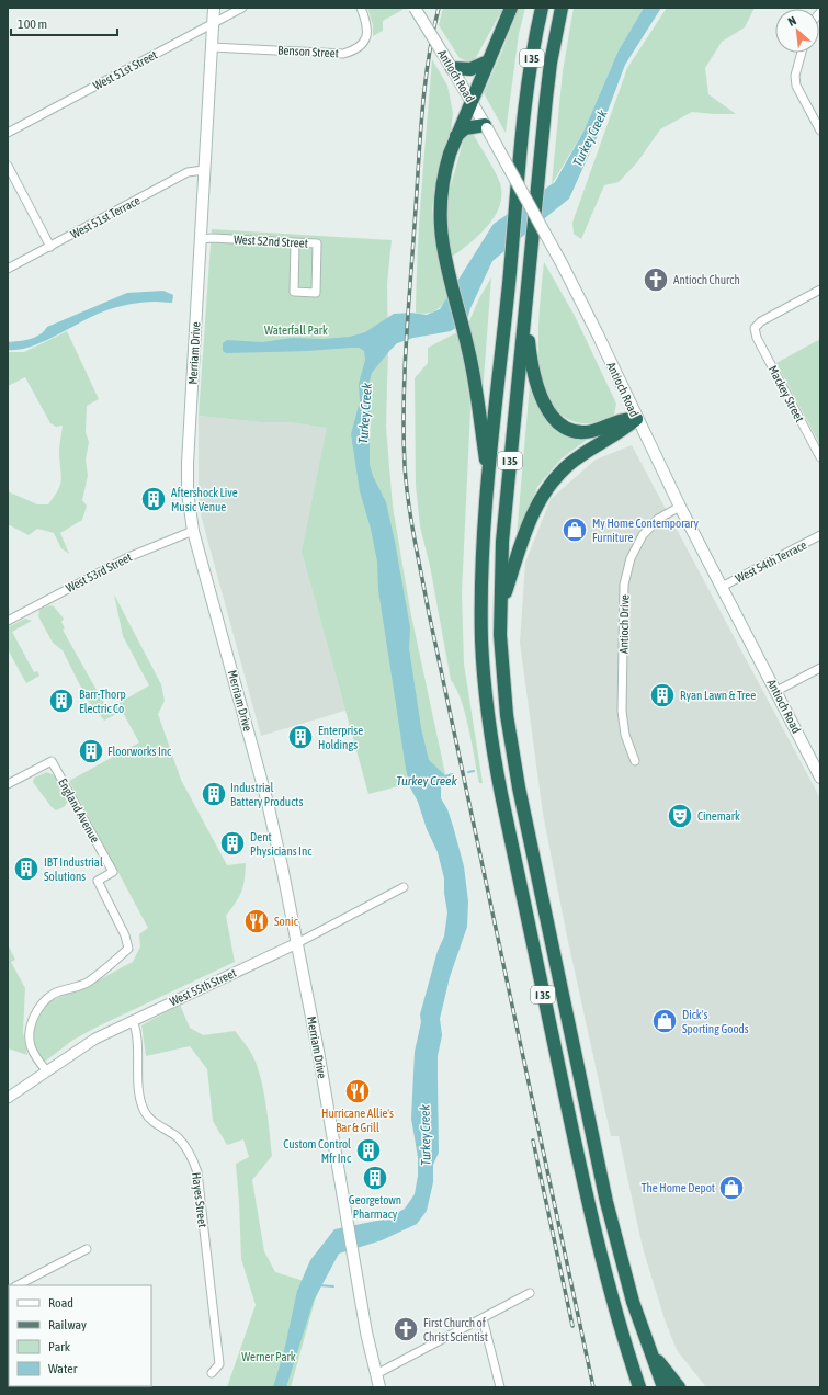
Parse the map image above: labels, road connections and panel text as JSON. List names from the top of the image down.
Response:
{
  "streets": {
    "highway": ["I 35"],
    "main road": ["Antioch Road", "Merriam Drive"],
    "street": [
      "Benson Street",
      "West 51st Street",
      "West 51st Terrace",
      "West 52nd Street",
      "Mackey Street",
      "West 54th Terrace",
      "West 53rd Street",
      "Antioch Drive",
      "England Avenue",
      "West 55th Street",
      "Hayes Street"
    ]
  },
  "crossings": [
    ["Benson Street", "Merriam Drive"],
    ["West 51st Street", "Merriam Drive"],
    ["Antioch Road", "West 54th Terrace"],
    ["Antioch Road", "Antioch Drive"],
    ["West 51st Terrace", "Merriam Drive"],
    ["West 52nd Street", "Merriam Drive"],
    ["Merriam Drive", "West 53rd Street"],
    ["Merriam Drive", "West 55th Street"],
    ["England Avenue", "West 55th Street"],
    ["West 55th Street", "Hayes Street"]
  ],
  "water": ["Turkey Creek"],
  "parks": ["Waterfall Park", "Werner Park"],
  "places": {
    "church": ["Antioch Church", "First Church of Christ Scientist"],
    "building": [
      "Aftershock Live Music Venue",
      "Ryan Lawn & Tree",
      "Barr-Thorp Electric Co",
      "Enterprise Holdings",
      "Floorworks Inc",
      "Industrial Battery Products",
      "Dent Physicians Inc",
      "IBT Industrial Solutions",
      "Custom Control Mfr Inc",
      "Georgetown Pharmacy"
    ],
    "shop": ["My Home Contemporary Furniture", "Dick's Sporting Goods", "The Home Depot"],
    "theatre": ["Cinemark"],
    "restaurant": ["Sonic", "Hurricane Allie's Bar & Grill"]
  },
  "legend": [
    "Road",
    "Railway",
    "Park",
    "Water"
  ],
  "scale_bar": "100 m",
  "north": "top left"
}
